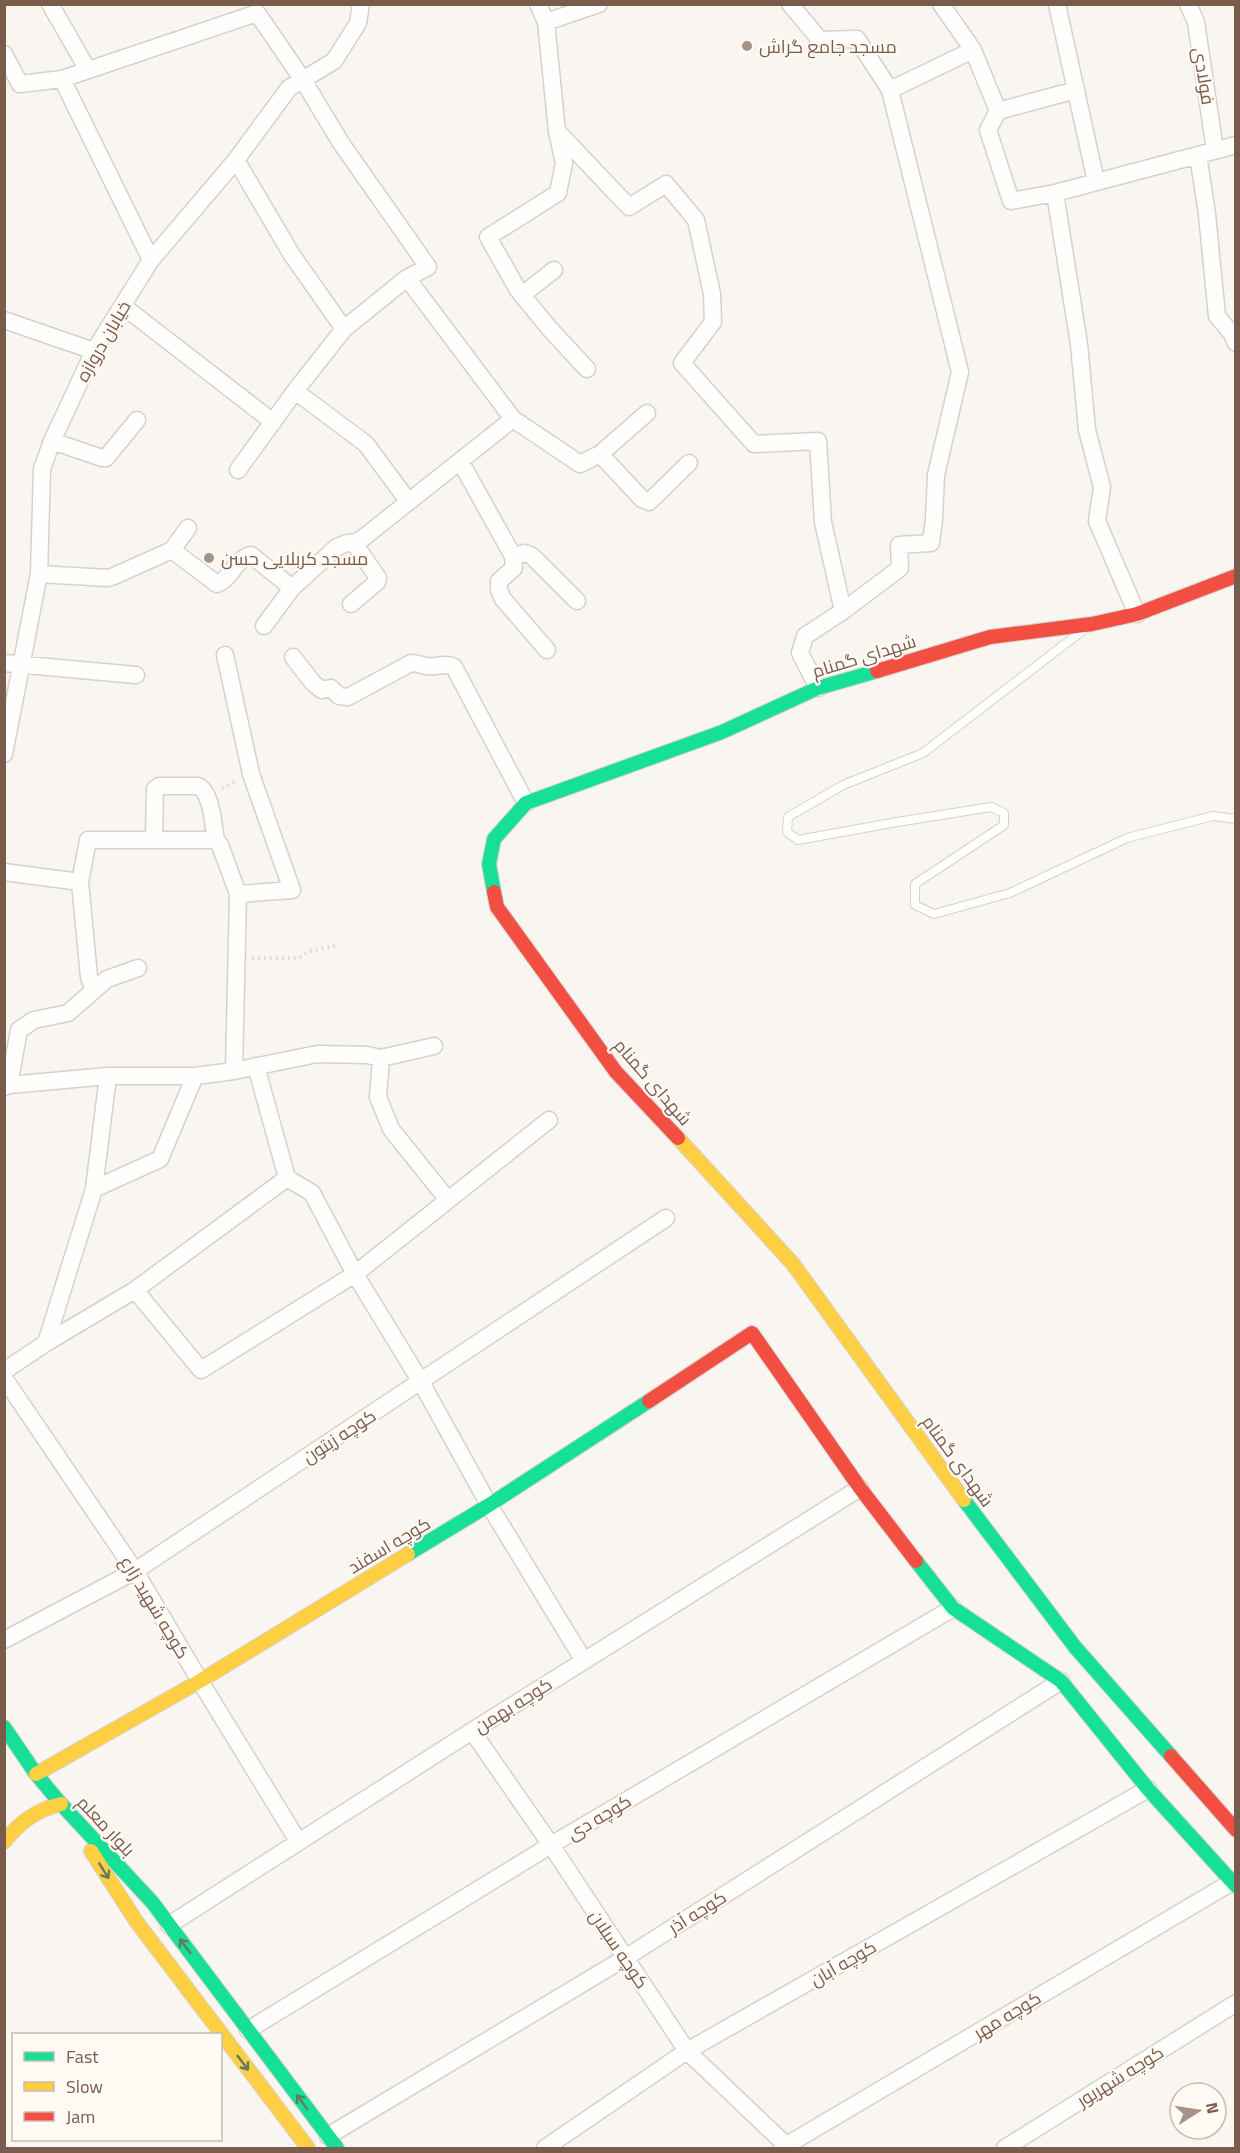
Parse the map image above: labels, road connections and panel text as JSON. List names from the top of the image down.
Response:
{
  "streets": {
    "street": [
      "فولادی",
      "خیابان دروازه",
      "شهدای گمنام",
      "کوچه زیتون",
      "کوچه اسفند",
      "کوچه شهید زارع",
      "کوچه بهمن",
      "کوچه دی",
      "بلوار معلم",
      "کوچه آذر",
      "کوچه سبلان",
      "کوچه آبان",
      "کوچه مهر",
      "کوچه شهریور"
    ]
  },
  "crossings": [
    ["کوچه زیتون", "کوچه شهید زارع"],
    ["کوچه اسفند", "کوچه شهید زارع"],
    ["کوچه اسفند", "کوچه بهمن"],
    ["کوچه شهید زارع", "کوچه بهمن"],
    ["کوچه بهمن", "بلوار معلم"],
    ["کوچه بهمن", "کوچه سبلان"],
    ["کوچه دی", "بلوار معلم"],
    ["کوچه دی", "کوچه سبلان"],
    ["بلوار معلم", "کوچه آذر"],
    ["کوچه آذر", "کوچه سبلان"],
    ["کوچه سبلان", "کوچه آبان"],
    ["کوچه سبلان", "کوچه مهر"]
  ],
  "places": ["مسجد جامع گراش", "مسجد کربلایی حسن"],
  "legend": ["Fast", "Slow", "Jam"],
  "north": "right"
}
